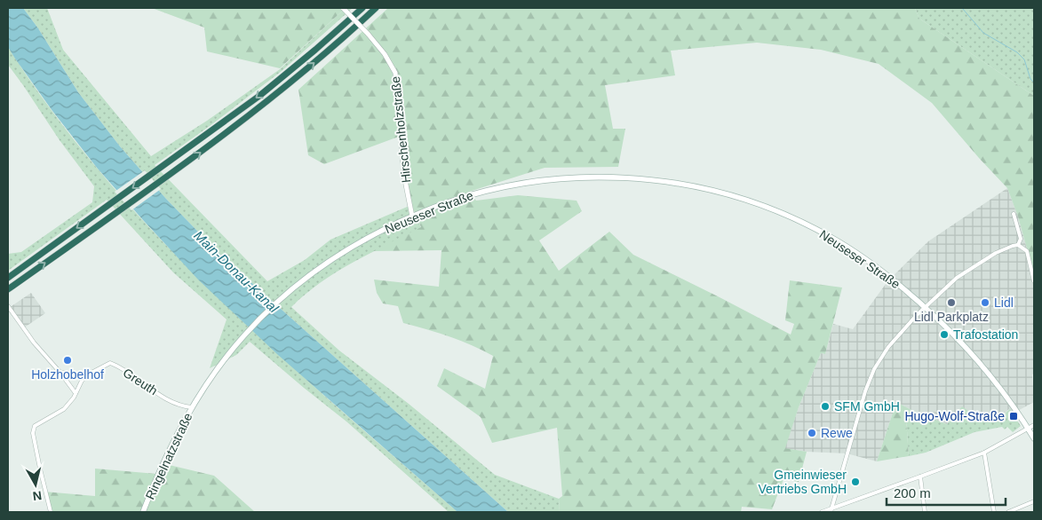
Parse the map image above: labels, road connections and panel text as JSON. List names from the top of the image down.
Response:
{
  "streets": {
    "main road": ["Neuseser Straße", "Ringelnatzstraße"],
    "street": ["Hirschenholzstraße", "Greuth"]
  },
  "crossings": [
    ["Hirschenholzstraße", "Neuseser Straße"],
    ["Neuseser Straße", "Ringelnatzstraße"],
    ["Greuth", "Ringelnatzstraße"]
  ],
  "water": ["Main-Donau-Kanal"],
  "places": {
    "other": [
      "Lidl Parkplatz",
      "Lidl",
      "Trafostation",
      "Holzhobelhof",
      "SFM GmbH",
      "Rewe",
      "Gmeinwieser Vertriebs GmbH"
    ],
    "transit": ["Hugo-Wolf-Straße"]
  },
  "scale_bar": "200 m",
  "north": "bottom"
}
